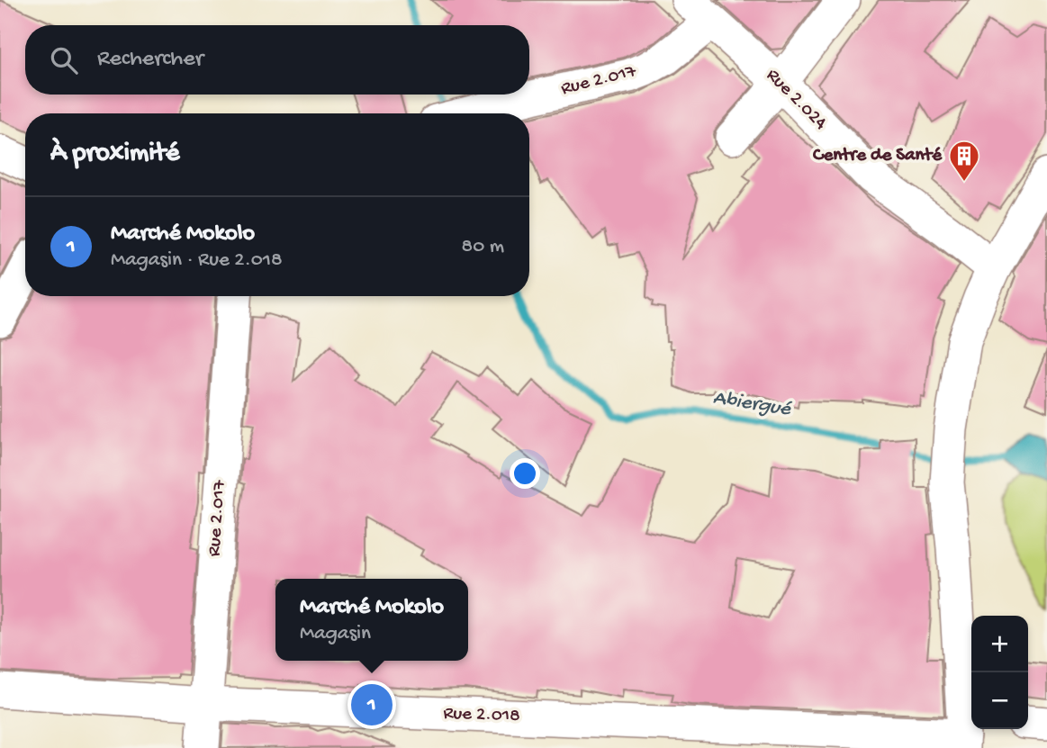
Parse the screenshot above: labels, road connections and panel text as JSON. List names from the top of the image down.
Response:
{
  "streets": {
    "street": ["Rue 2.017", "Rue 2.024", "Rue 2.018"]
  },
  "crossings": [
    ["Rue 2.017", "Rue 2.024"],
    ["Rue 2.017", "Rue 2.018"]
  ],
  "water": ["Abiergué"],
  "places": {
    "building": ["Centre de Santé"]
  },
  "page": {
    "search": "Rechercher",
    "heading": "À proximité",
    "list": [
      {
        "mark": "1",
        "name": "Marché Mokolo",
        "note": "Magasin · Rue 2.018",
        "value": "80 m"
      }
    ],
    "popup": ["Marché Mokolo", "Magasin"],
    "map_buttons": ["+", "−"],
    "pins": "1"
  }
}
